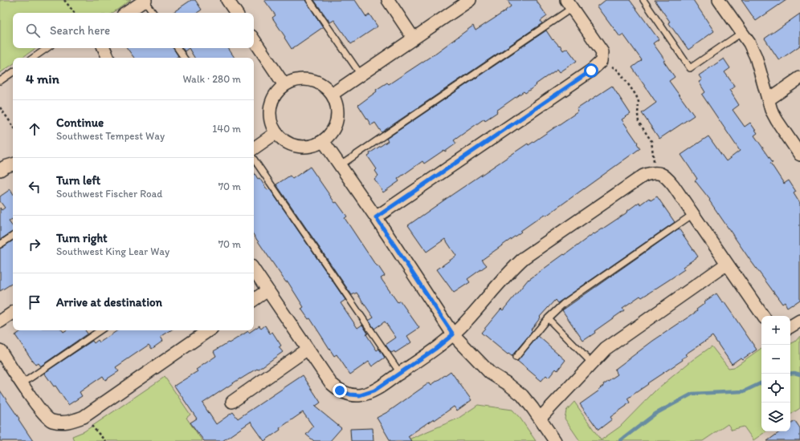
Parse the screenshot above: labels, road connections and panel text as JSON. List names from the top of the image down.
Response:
{
  "page": {
    "search": "Search here",
    "heading": ["4 min", "Walk · 280 m"],
    "list": [
      ["Continue", "Southwest Tempest Way", "140 m"],
      ["Turn left", "Southwest Fischer Road", "70 m"],
      ["Turn right", "Southwest King Lear Way", "70 m"],
      "Arrive at destination"
    ],
    "map_buttons": ["+", "−"]
  }
}
